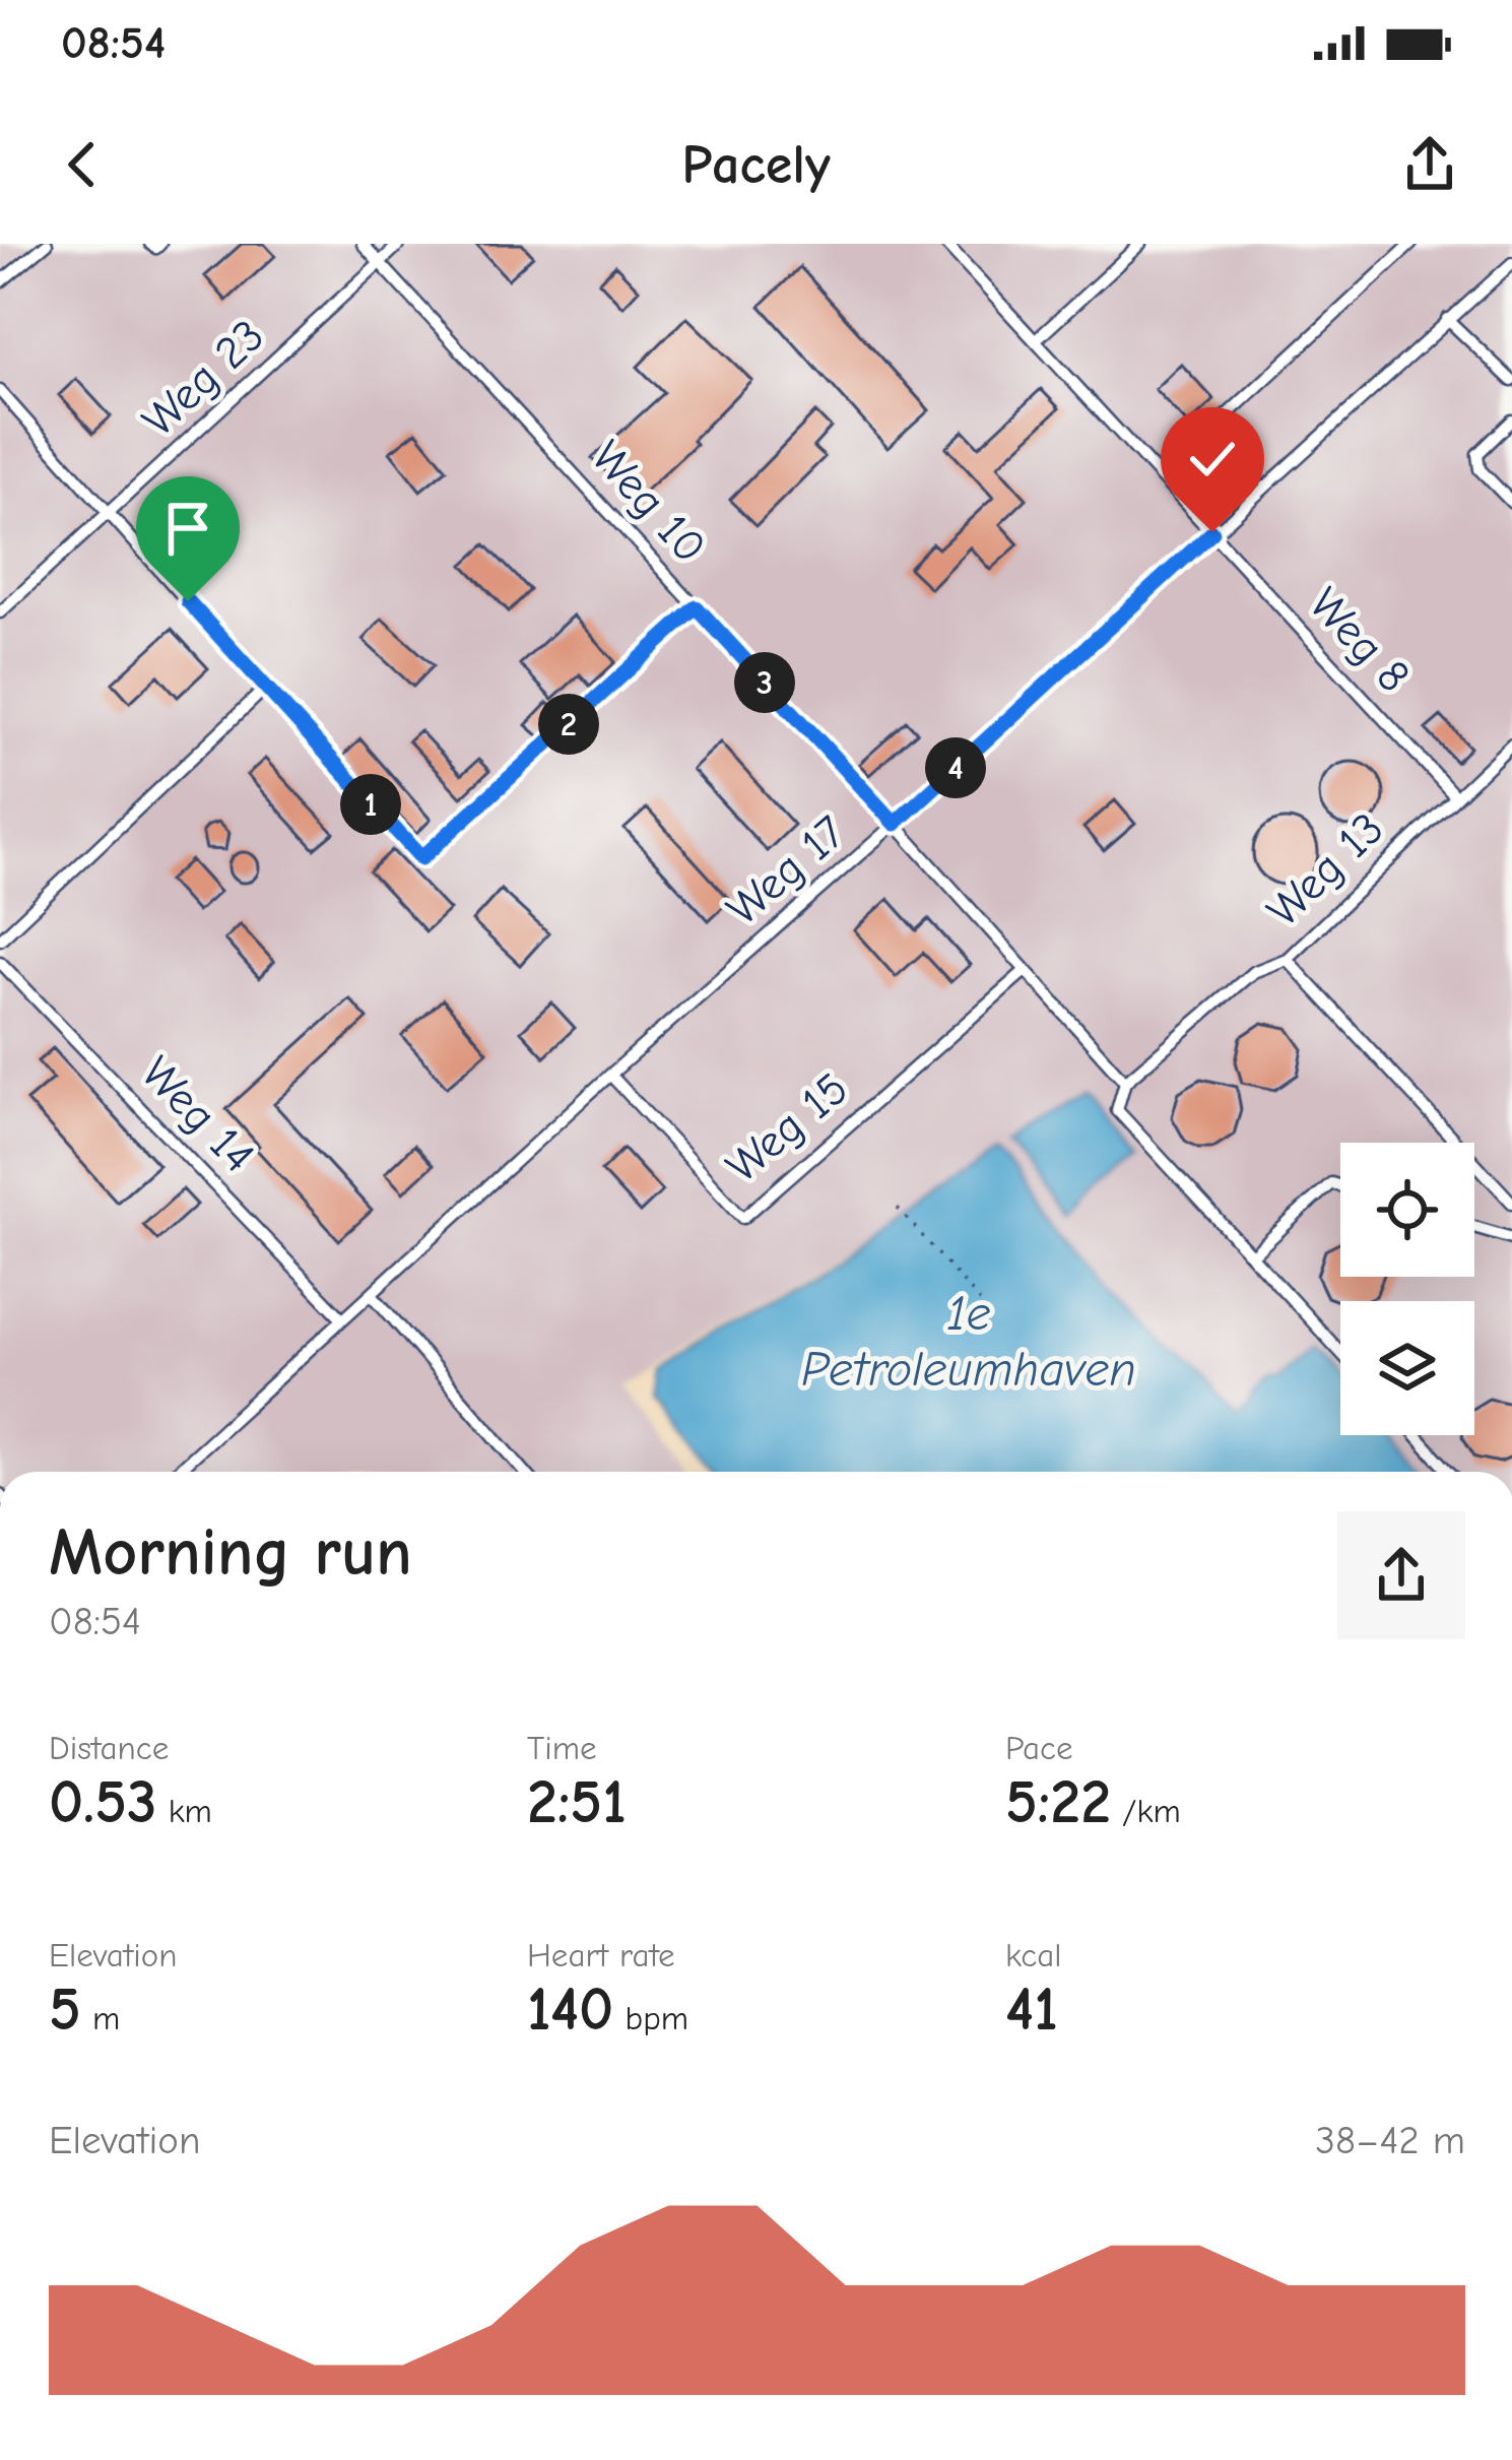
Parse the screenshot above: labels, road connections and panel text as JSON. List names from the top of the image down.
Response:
{
  "streets": {
    "lane": [
      "Weg 23",
      "Weg 10",
      "Weg 8",
      "Weg 13",
      "Weg 17",
      "Weg 14",
      "Weg 15"
    ]
  },
  "crossings": [
    ["Weg 23", "Weg 10"],
    ["Weg 10", "Weg 13"],
    ["Weg 10", "Weg 17"],
    ["Weg 10", "Weg 15"],
    ["Weg 8", "Weg 13"],
    ["Weg 8", "Weg 17"],
    ["Weg 17", "Weg 14"],
    ["Weg 17", "Weg 15"]
  ],
  "water": ["1e Petroleumhaven"],
  "page": {
    "status": "08:54",
    "header": "Pacely",
    "pins": [
      "3",
      "2",
      "4",
      "1"
    ],
    "heading": ["Morning run", "08:54"],
    "stats": [
      ["Distance", "0.53 km"],
      ["Time", "2:51"],
      ["Pace", "5:22 /km"],
      ["Elevation", "5 m"],
      ["Heart rate", "140 bpm"],
      ["kcal", "41"]
    ],
    "chart": ["Elevation", "38–42 m"]
  }
}
